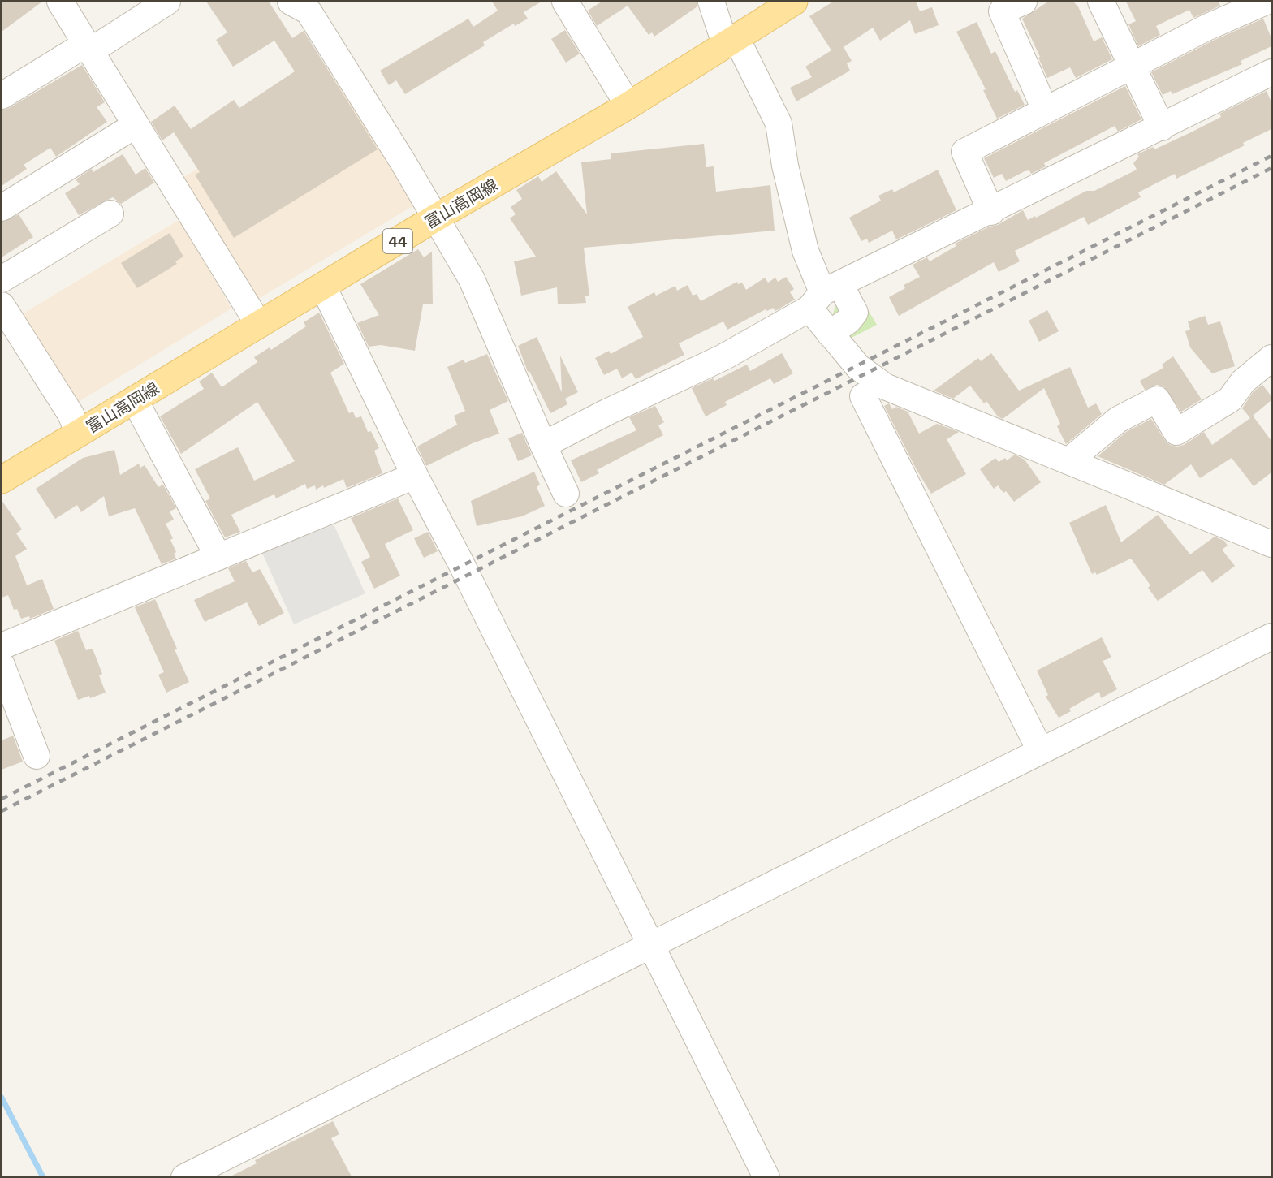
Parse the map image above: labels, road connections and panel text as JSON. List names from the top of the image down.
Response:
{
  "streets": {
    "main road": ["富山高岡線", "44"]
  }
}
